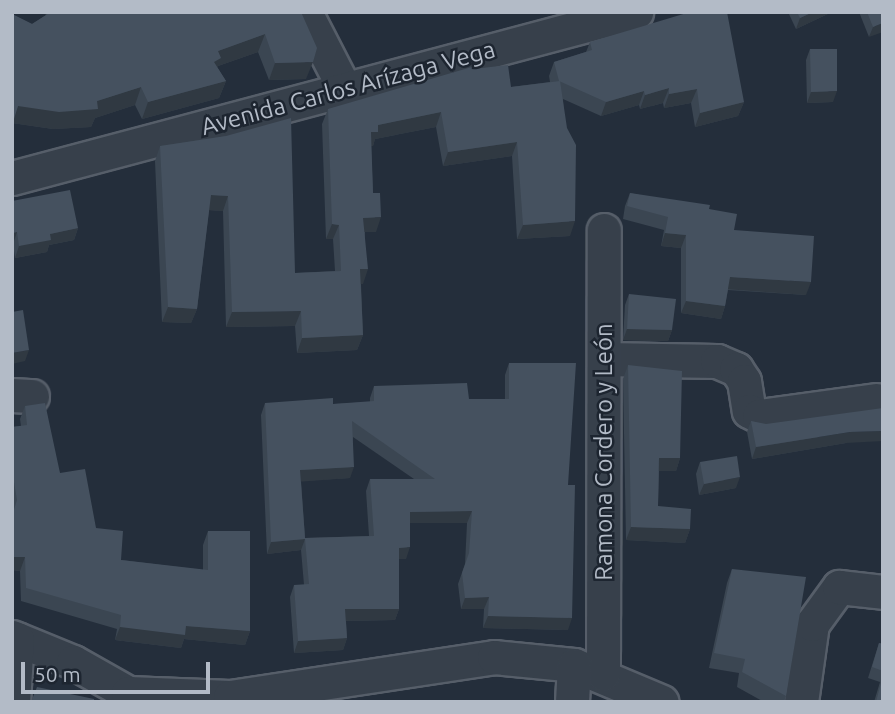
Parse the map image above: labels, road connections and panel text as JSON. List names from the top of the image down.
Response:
{
  "streets": {
    "street": ["Avenida Carlos Arízaga Vega", "Ramona Cordero y León"]
  },
  "scale_bar": "50 m"
}
